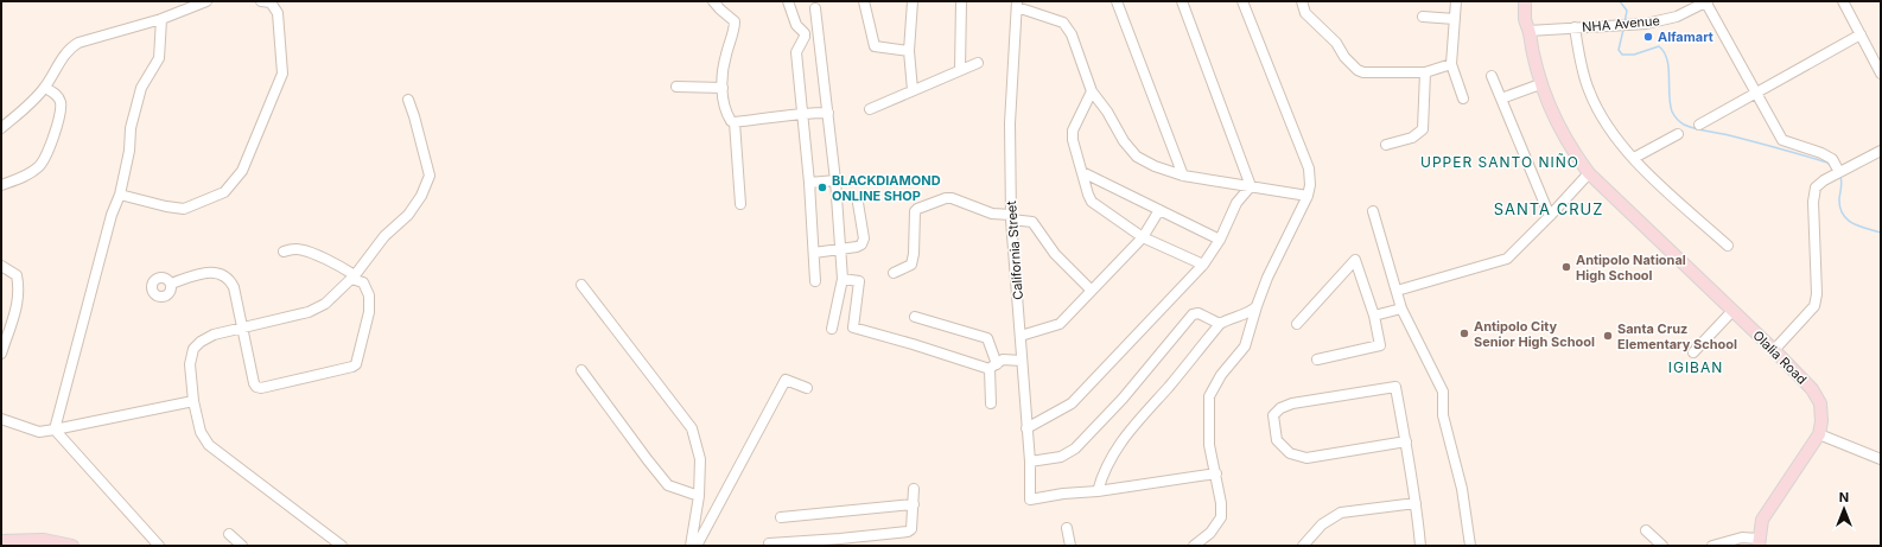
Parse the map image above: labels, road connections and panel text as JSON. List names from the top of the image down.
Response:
{
  "streets": {
    "main road": ["Olalia Road"],
    "street": ["NHA Avenue", "California Street"]
  },
  "crossings": [
    ["NHA Avenue", "Olalia Road"]
  ],
  "districts": ["UPPER SANTO NIÑO", "SANTA CRUZ", "IGIBAN"],
  "places": [
    "Alfamart",
    "BLACKDIAMOND ONLINE SHOP",
    "Antipolo National High School",
    "Antipolo City Senior High School",
    "Santa Cruz Elementary School"
  ],
  "north": "top"
}
